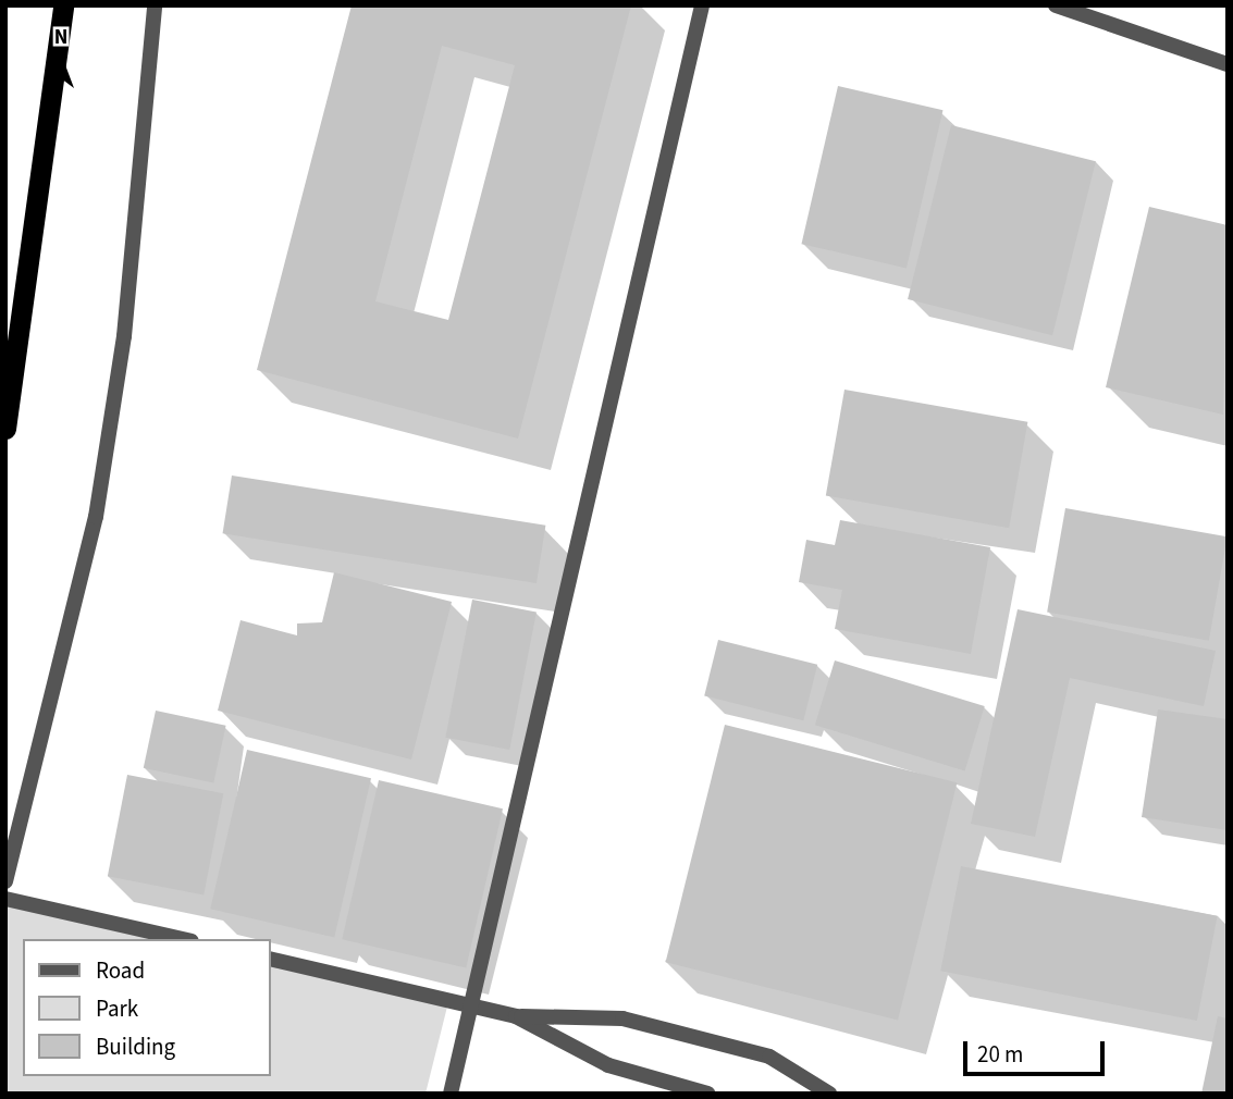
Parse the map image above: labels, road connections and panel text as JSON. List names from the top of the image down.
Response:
{
  "legend": ["Road", "Park", "Building"],
  "scale_bar": "20 m",
  "north": "top"
}
